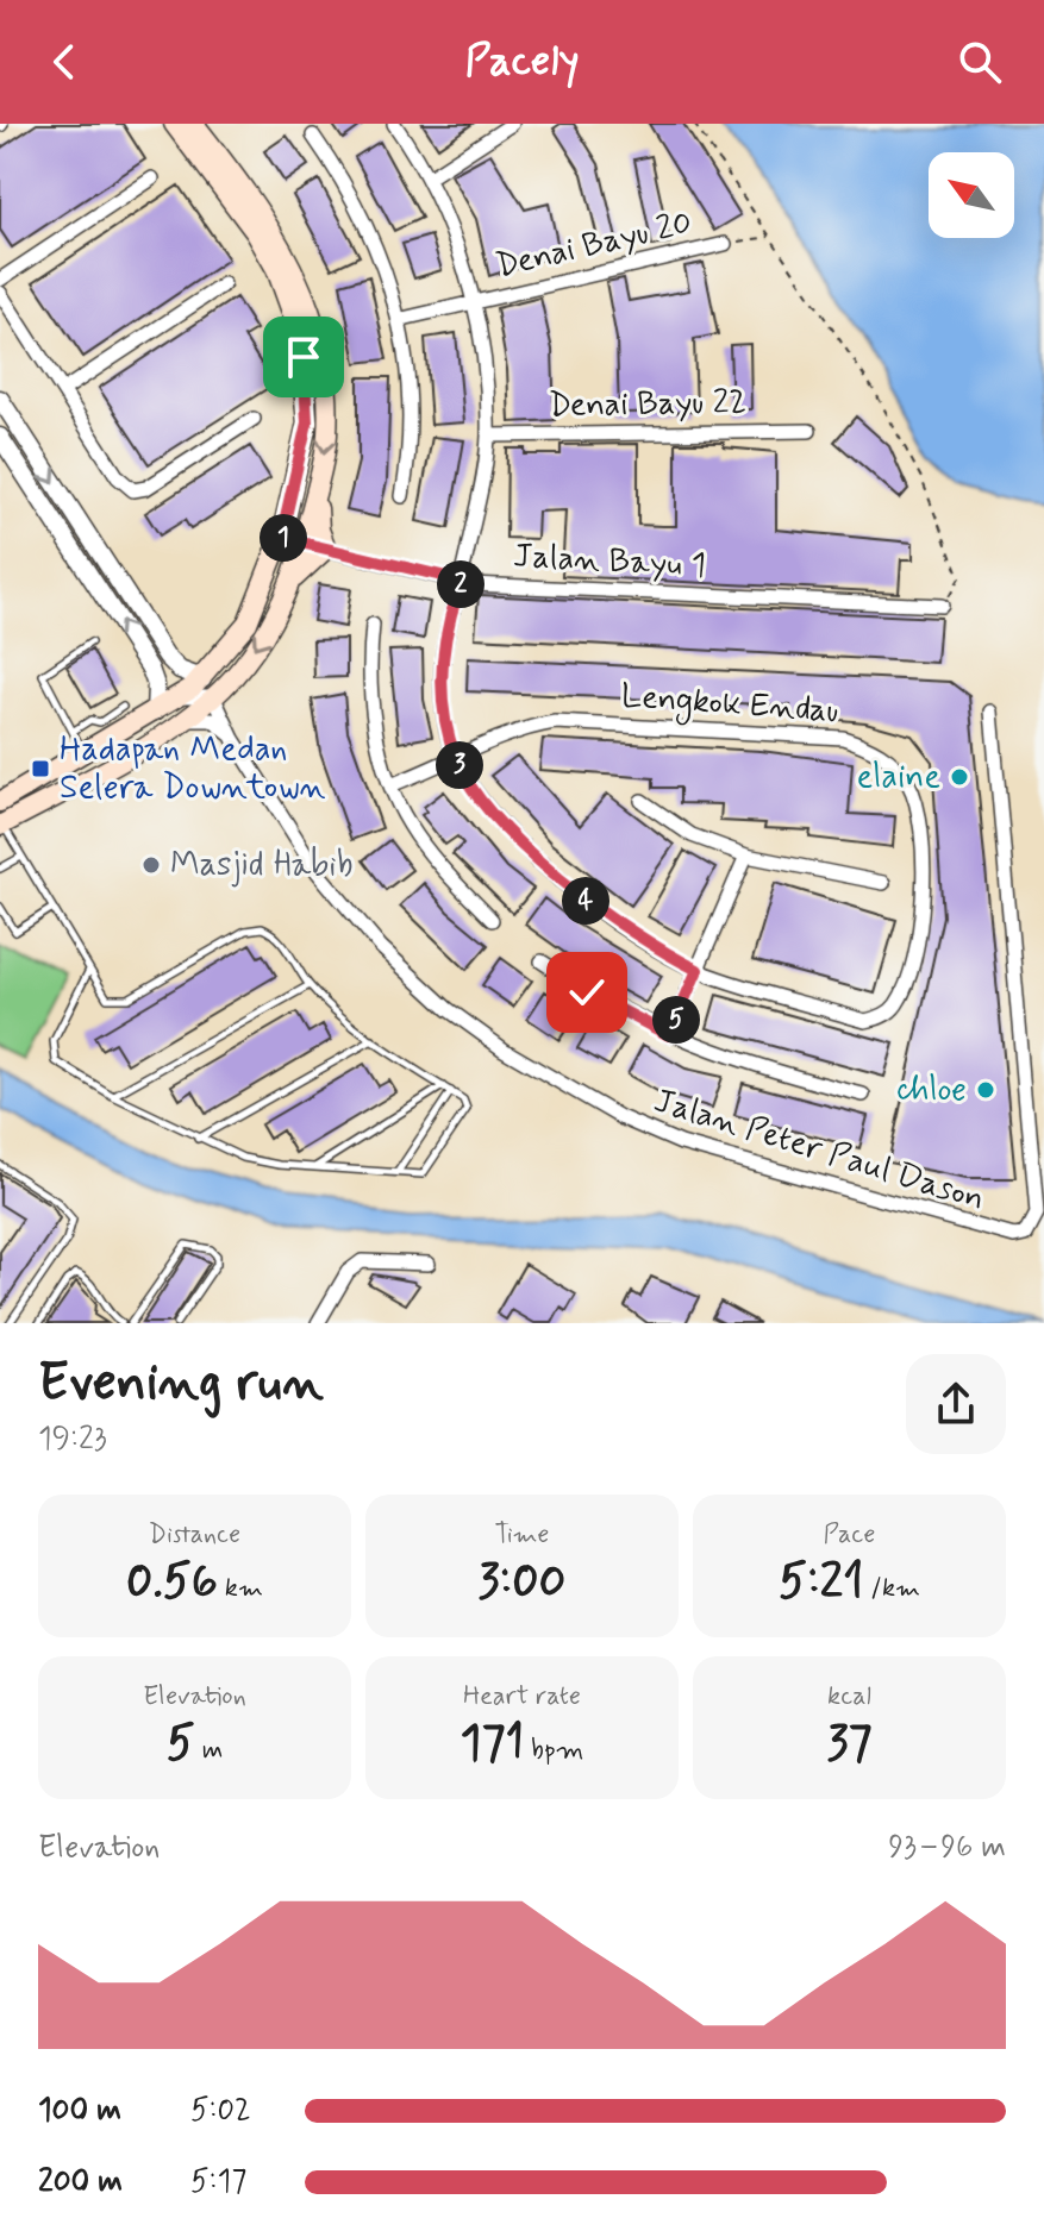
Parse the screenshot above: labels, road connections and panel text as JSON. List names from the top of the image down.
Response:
{
  "streets": {
    "street": [
      "Denai Bayu 20",
      "Denai Bayu 22",
      "Jalan Bayu 1",
      "Lengkok Endau",
      "Jalan Peter Paul Dason"
    ]
  },
  "places": {
    "transit": ["Hadapan Medan Selera Downtown"],
    "other": ["elaine", "Masjid Habib", "chloe"]
  },
  "north": "top left",
  "page": {
    "header": "Pacely",
    "pins": [
      "1",
      "2",
      "3",
      "4",
      "5"
    ],
    "heading": ["Evening run", "19:23"],
    "stats": [
      ["Distance", "0.56 km"],
      ["Time", "3:00"],
      ["Pace", "5:21 /km"],
      ["Elevation", "5 m"],
      ["Heart rate", "171 bpm"],
      ["kcal", "37"]
    ],
    "chart": ["Elevation", "93–96 m"],
    "list": [
      {
        "name": "100 m",
        "note": "5:02"
      },
      {
        "name": "200 m",
        "note": "5:17"
      }
    ]
  }
}
